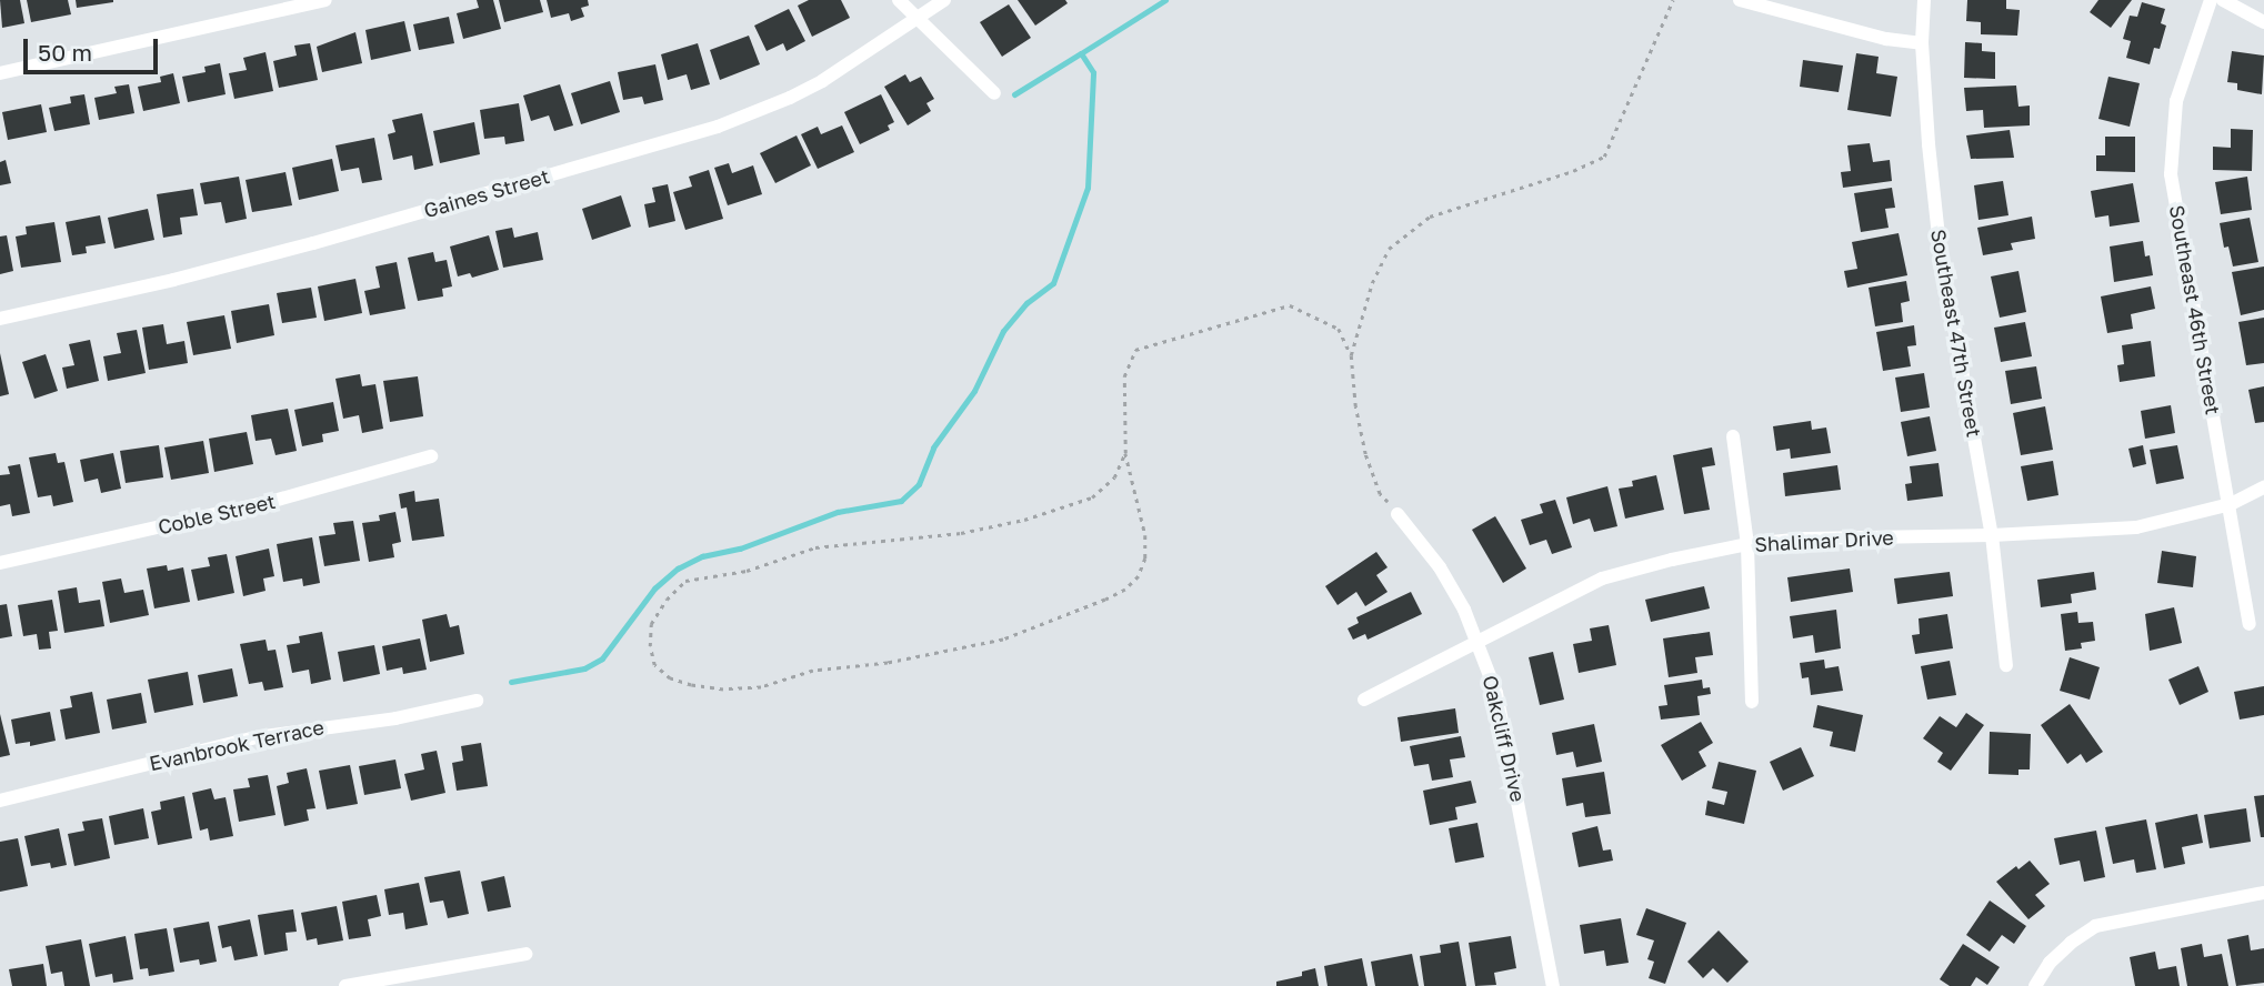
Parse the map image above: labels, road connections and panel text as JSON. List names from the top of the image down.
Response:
{
  "streets": {
    "street": [
      "Gaines Street",
      "Southeast 46th Street",
      "Southeast 47th Street",
      "Coble Street",
      "Shalimar Drive",
      "Oakcliff Drive",
      "Evanbrook Terrace"
    ]
  },
  "crossings": [
    ["Southeast 46th Street", "Shalimar Drive"],
    ["Southeast 47th Street", "Shalimar Drive"],
    ["Shalimar Drive", "Oakcliff Drive"]
  ],
  "scale_bar": "50 m"
}
